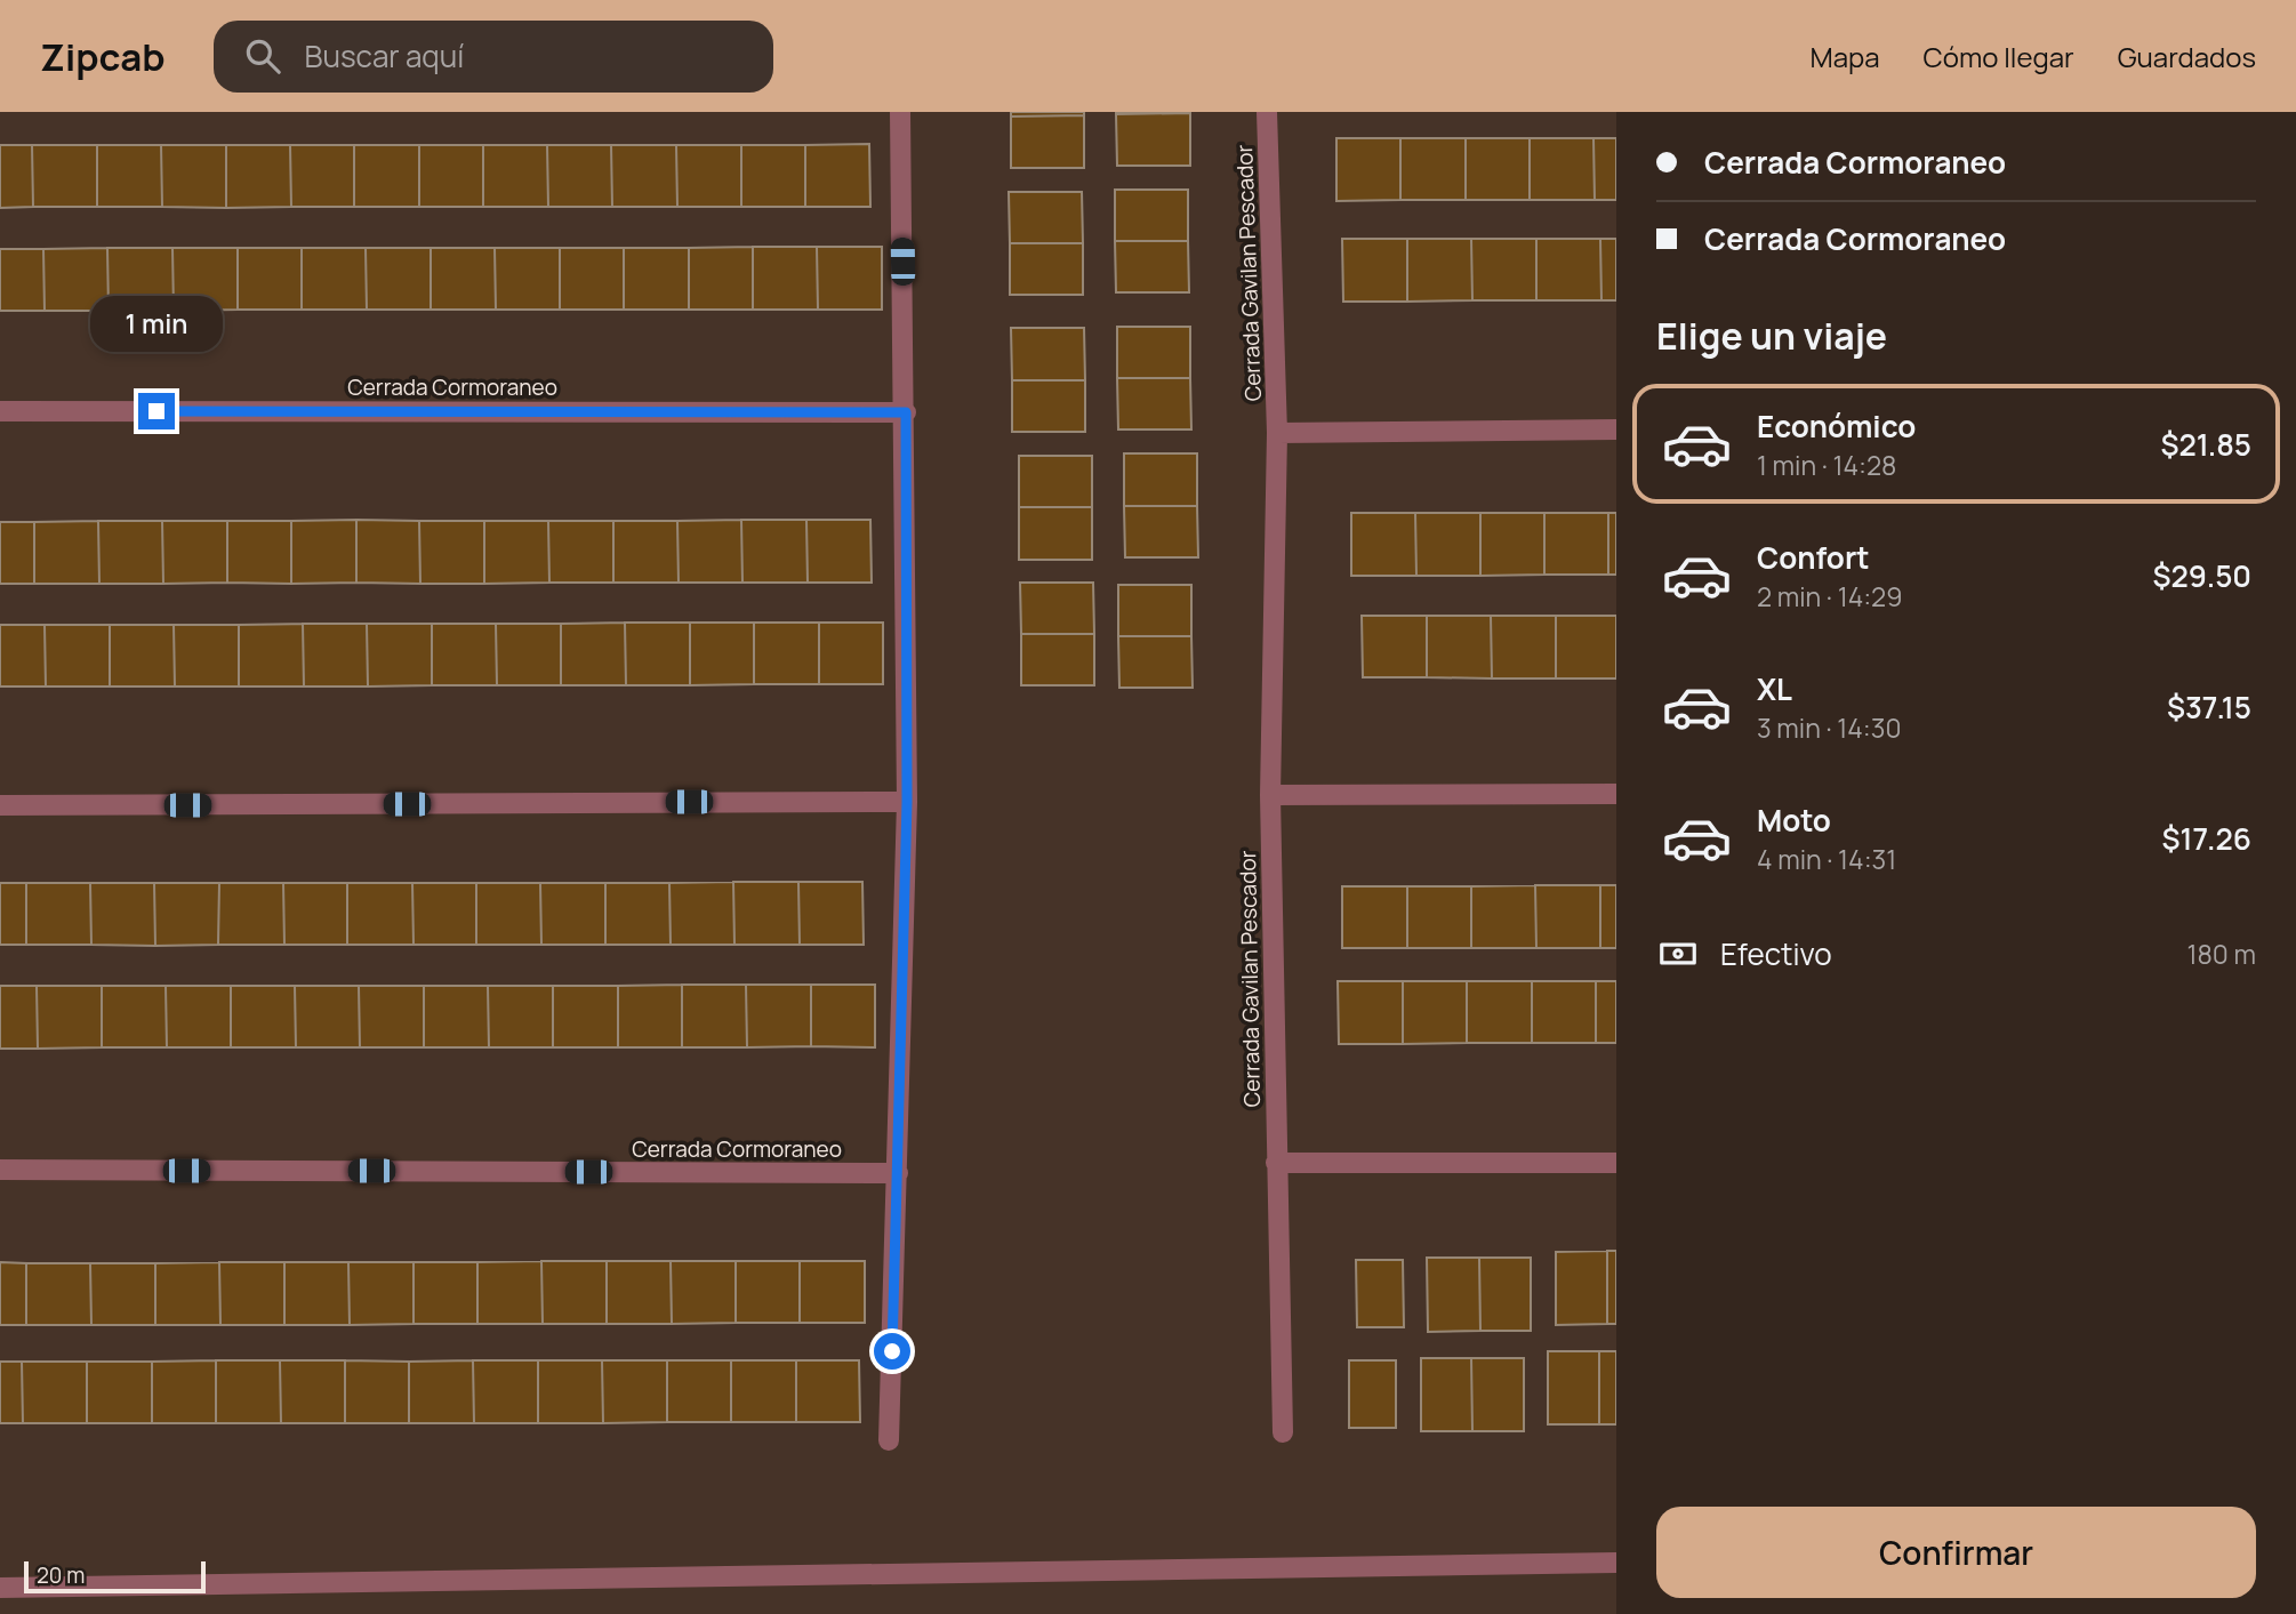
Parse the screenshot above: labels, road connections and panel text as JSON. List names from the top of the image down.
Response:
{
  "streets": {
    "street": ["Cerrada Gavilan Pescador", "Cerrada Cormoraneo"]
  },
  "scale_bar": "20 m",
  "page": {
    "header": "Zipcab",
    "search": "Buscar aquí",
    "nav": ["Mapa", "Cómo llegar", "Guardados"],
    "banner": ["Cerrada Cormoraneo", "Cerrada Cormoraneo"],
    "heading": "Elige un viaje",
    "bubble": "1 min",
    "list": [
      {
        "name": "Económico",
        "note": "1 min · 14:28",
        "value": "$21.85"
      },
      {
        "name": "Confort",
        "note": "2 min · 14:29",
        "value": "$29.50"
      },
      {
        "name": "XL",
        "note": "3 min · 14:30",
        "value": "$37.15"
      },
      {
        "name": "Moto",
        "note": "4 min · 14:31",
        "value": "$17.26"
      }
    ],
    "pay": ["Efectivo", "180 m"],
    "buttons": "Confirmar",
    "scale": "20 m"
  }
}
